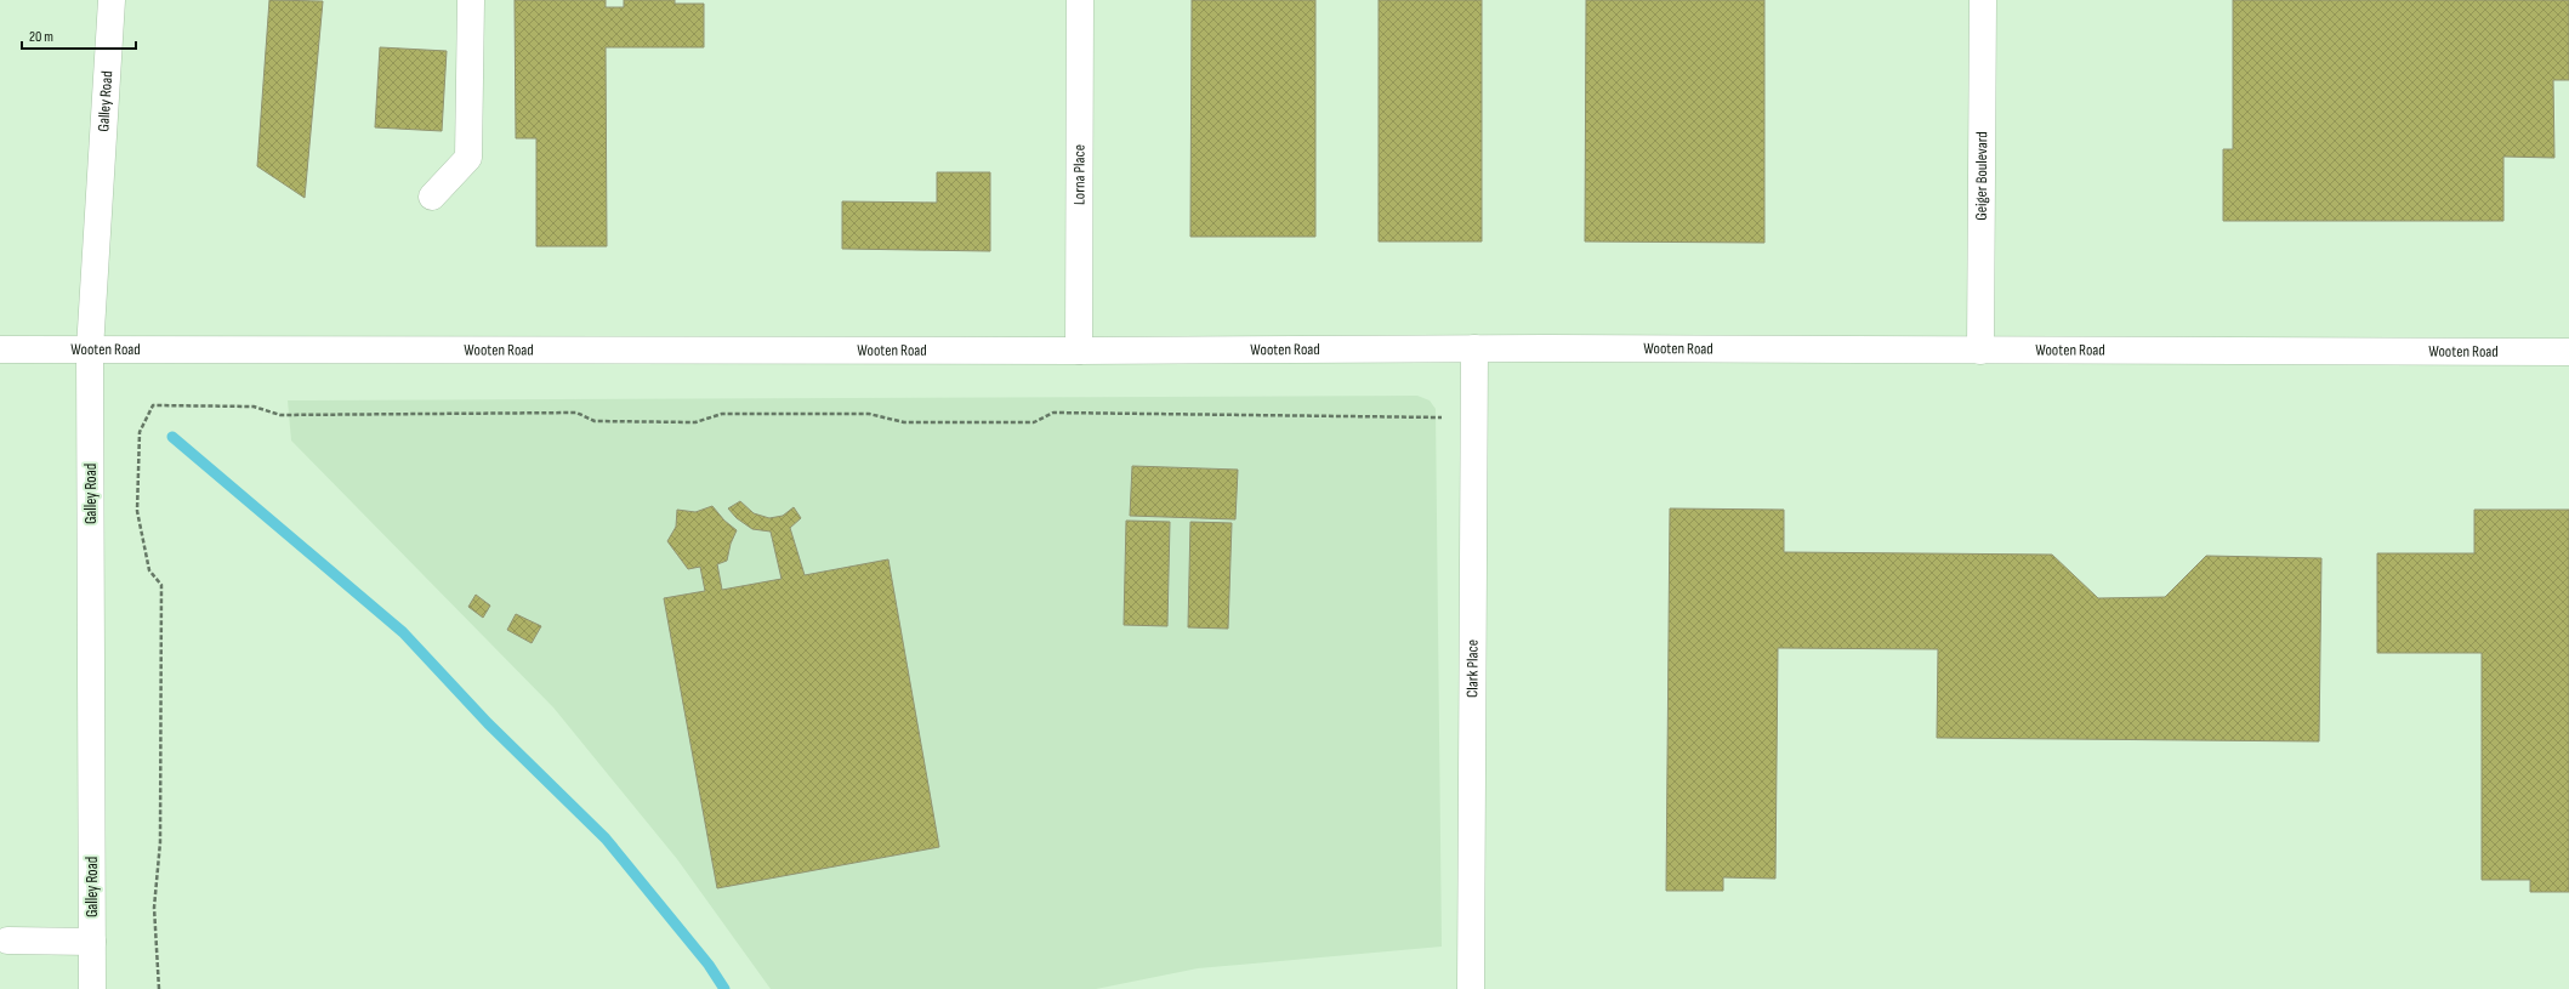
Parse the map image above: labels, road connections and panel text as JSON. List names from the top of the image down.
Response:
{
  "streets": {
    "street": [
      "Galley Road",
      "Lorna Place",
      "Geiger Boulevard",
      "Wooten Road",
      "Clark Place"
    ]
  },
  "crossings": [
    ["Galley Road", "Wooten Road"],
    ["Lorna Place", "Wooten Road"],
    ["Geiger Boulevard", "Wooten Road"],
    ["Wooten Road", "Clark Place"]
  ],
  "scale_bar": "20 m"
}
